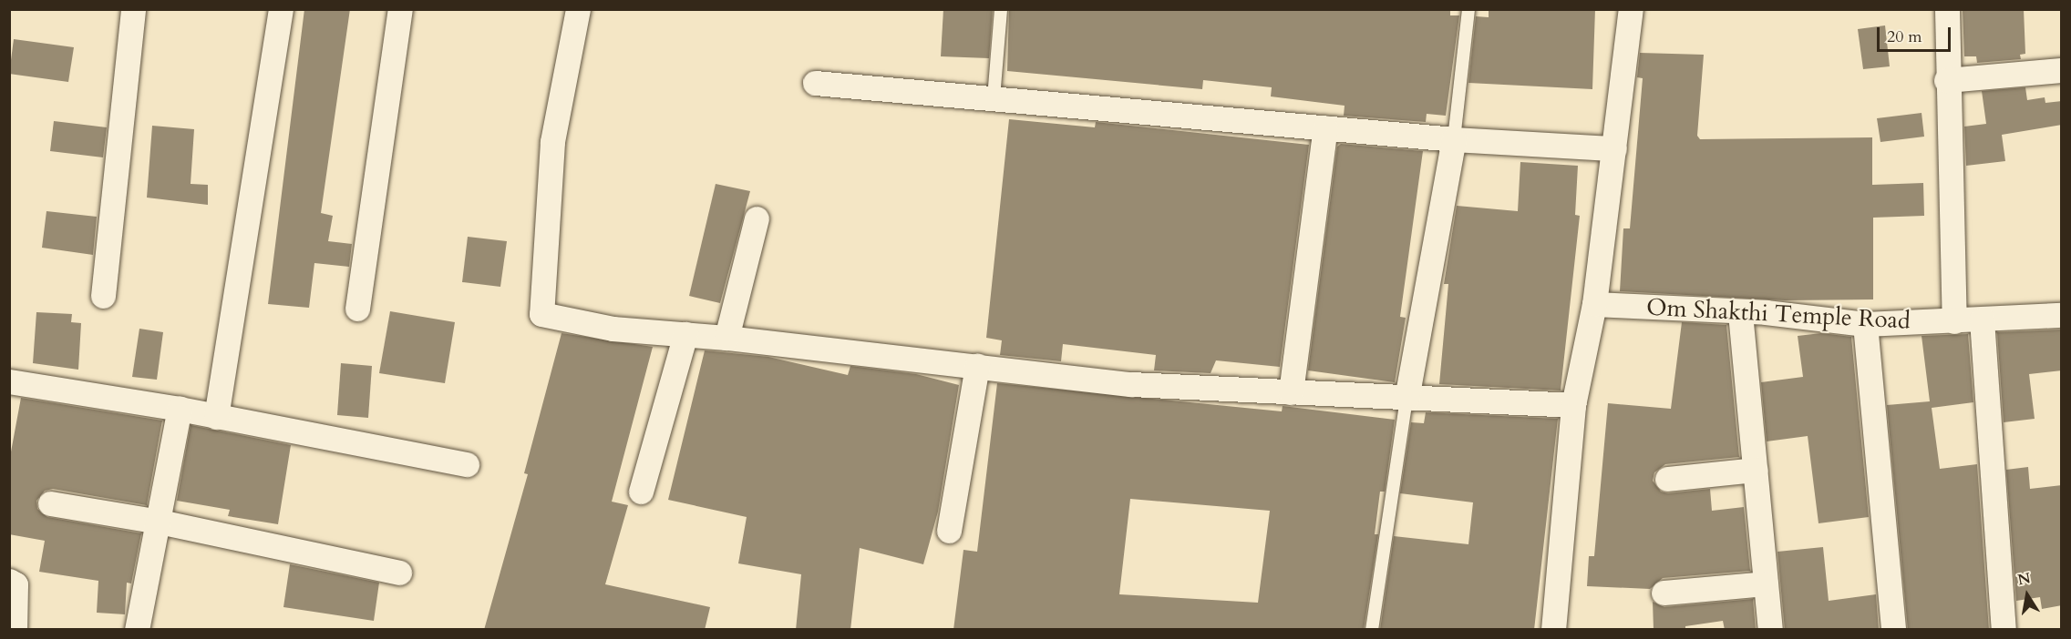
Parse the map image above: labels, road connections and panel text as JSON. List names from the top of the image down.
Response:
{
  "streets": {
    "street": ["Om Shakthi Temple Road"]
  },
  "scale_bar": "20 m",
  "north": "top"
}
